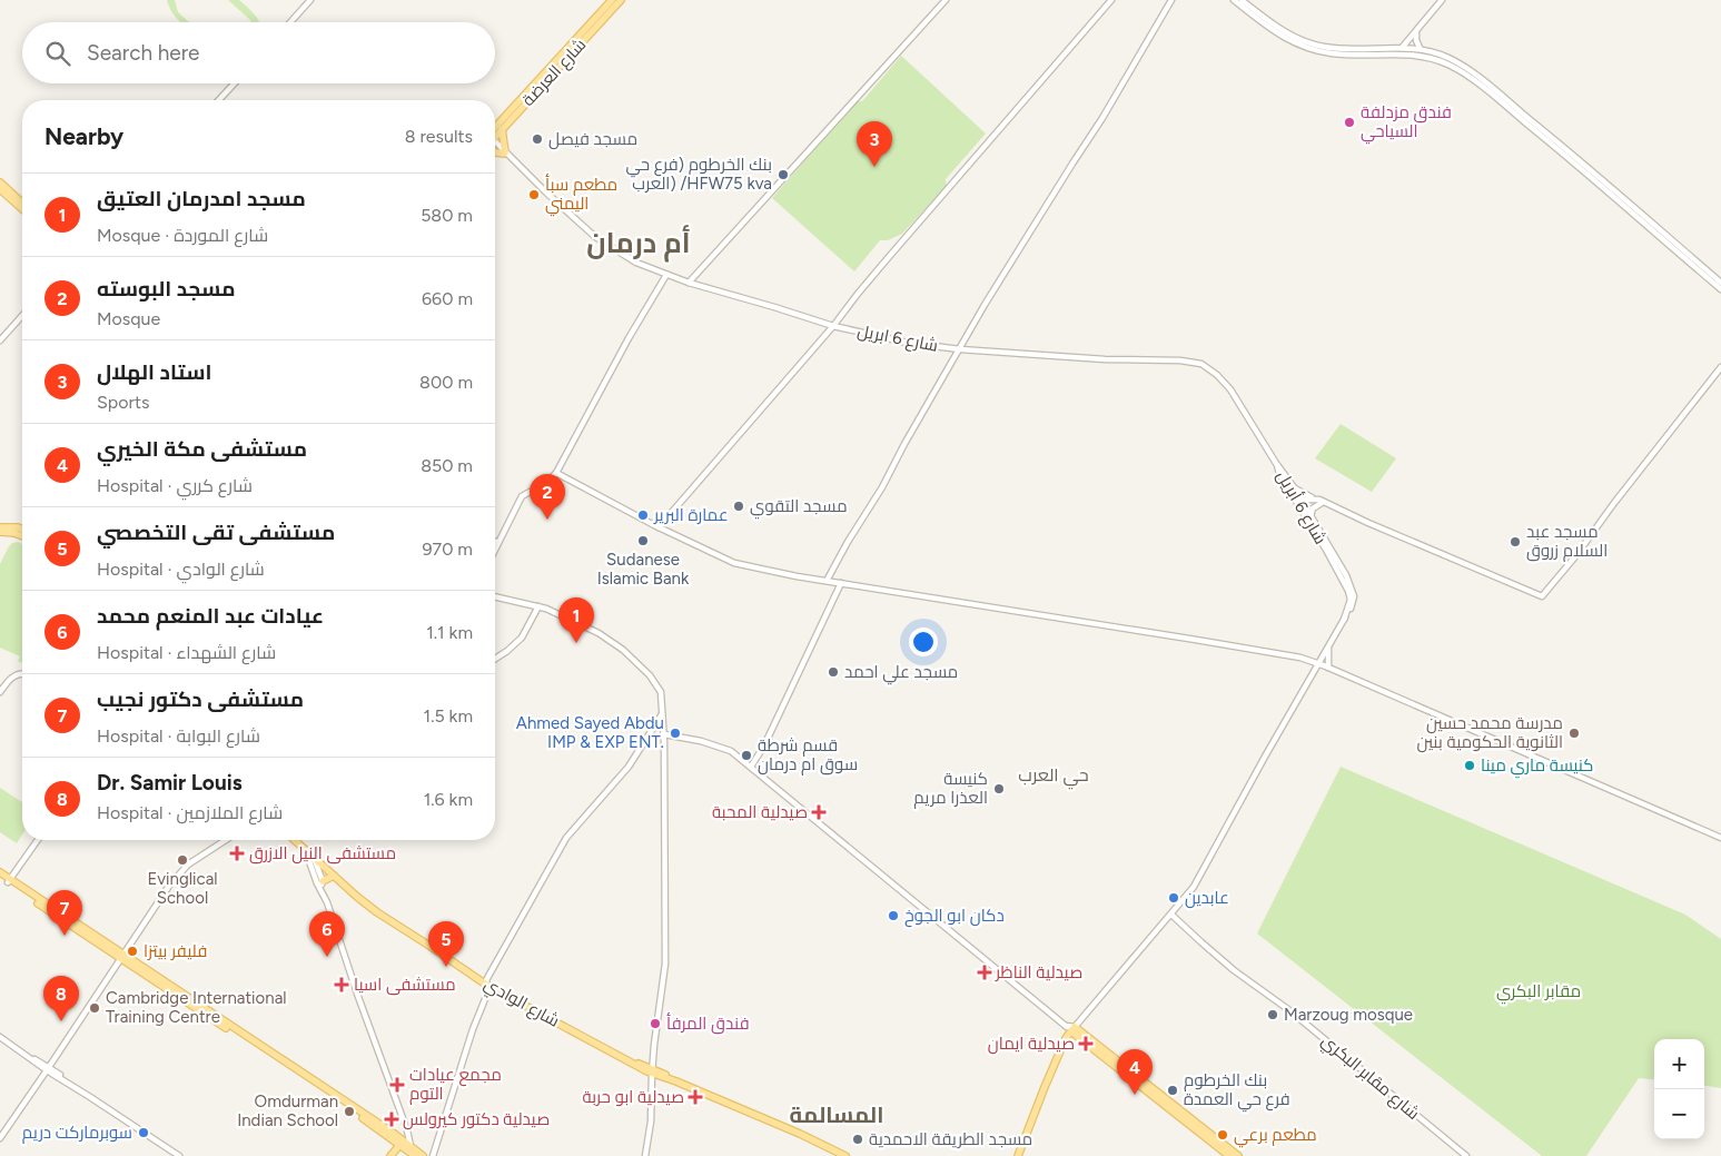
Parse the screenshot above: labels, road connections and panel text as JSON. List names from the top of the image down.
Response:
{
  "streets": {
    "main road": ["شارع العرضة", "شارع الوادي"],
    "street": ["شارع 6 ابريل", "شارع 6 أبريل", "شارع مقابر البكري"]
  },
  "crossings": [
    ["شارع 6 ابريل", "شارع 6 أبريل"],
    ["شارع 6 أبريل", "شارع مقابر البكري"]
  ],
  "districts": ["أم درمان", "حي العرب", "المسالمة"],
  "parks": ["مقابر البكري"],
  "places": {
    "other": [
      "فندق مزدلفة السياحي",
      "مسجد فيصل",
      "بنك الخرطوم (فرع حي العرب) /HFW75 kva",
      "مطعم سبأ اليمني",
      "مسجد التقوي",
      "عمارة البرير",
      "Sudanese Islamic Bank",
      "مسجد عبد السلام زروق",
      "مسجد علي احمد",
      "Ahmed Sayed Abdu IMP & EXP ENT.",
      "مدرسة محمد حسين الثانوية الحكومية بنين",
      "قسم شرطة سوق ام درمان",
      "كنيسة ماري مينا",
      "كنيسة العذرا مريم",
      "Evinglical School",
      "عابدين",
      "دكان ابو الجوخ",
      "فليفر بيتزا",
      "Cambridge International Training Centre",
      "Marzoug mosque",
      "فندق المرفأ",
      "بنك الخرطوم فرع حي العمدة",
      "Omdurman Indian School",
      "سوبرماركت دريم",
      "مطعم برعي",
      "مسجد الطريقة الاحمدية"
    ],
    "health": [
      "صيدلية المحبة",
      "مستشفى النيل الازرق",
      "صيدلية الناظر",
      "مستشفى اسيا",
      "صيدلية ايمان",
      "مجمع عيادات التوم",
      "صيدلية ابو حربة",
      "صيدلية دكتور كيرولس"
    ]
  },
  "page": {
    "search": "Search here",
    "heading": ["Nearby", "8 results"],
    "pins": [
      "3",
      "2",
      "1",
      "7",
      "6",
      "5",
      "8",
      "4"
    ],
    "list": [
      {
        "mark": "1",
        "name": "مسجد امدرمان العتيق",
        "note": "Mosque · شارع الموردة",
        "value": "580 m"
      },
      {
        "mark": "2",
        "name": "مسجد البوسته",
        "note": "Mosque",
        "value": "660 m"
      },
      {
        "mark": "3",
        "name": "استاد الهلال",
        "note": "Sports",
        "value": "800 m"
      },
      {
        "mark": "4",
        "name": "مستشفى مكة الخيري",
        "note": "Hospital · شارع كرري",
        "value": "850 m"
      },
      {
        "mark": "5",
        "name": "مستشفى تقى التخصصي",
        "note": "Hospital · شارع الوادي",
        "value": "970 m"
      },
      {
        "mark": "6",
        "name": "عيادات عبد المنعم محمد",
        "note": "Hospital · شارع الشهداء",
        "value": "1.1 km"
      },
      {
        "mark": "7",
        "name": "مستشفى دكتور نجيب",
        "note": "Hospital · شارع البوابة",
        "value": "1.5 km"
      },
      {
        "mark": "8",
        "name": "Dr. Samir Louis",
        "note": "Hospital · شارع الملازمين",
        "value": "1.6 km"
      }
    ],
    "map_buttons": ["+", "−"]
  }
}
